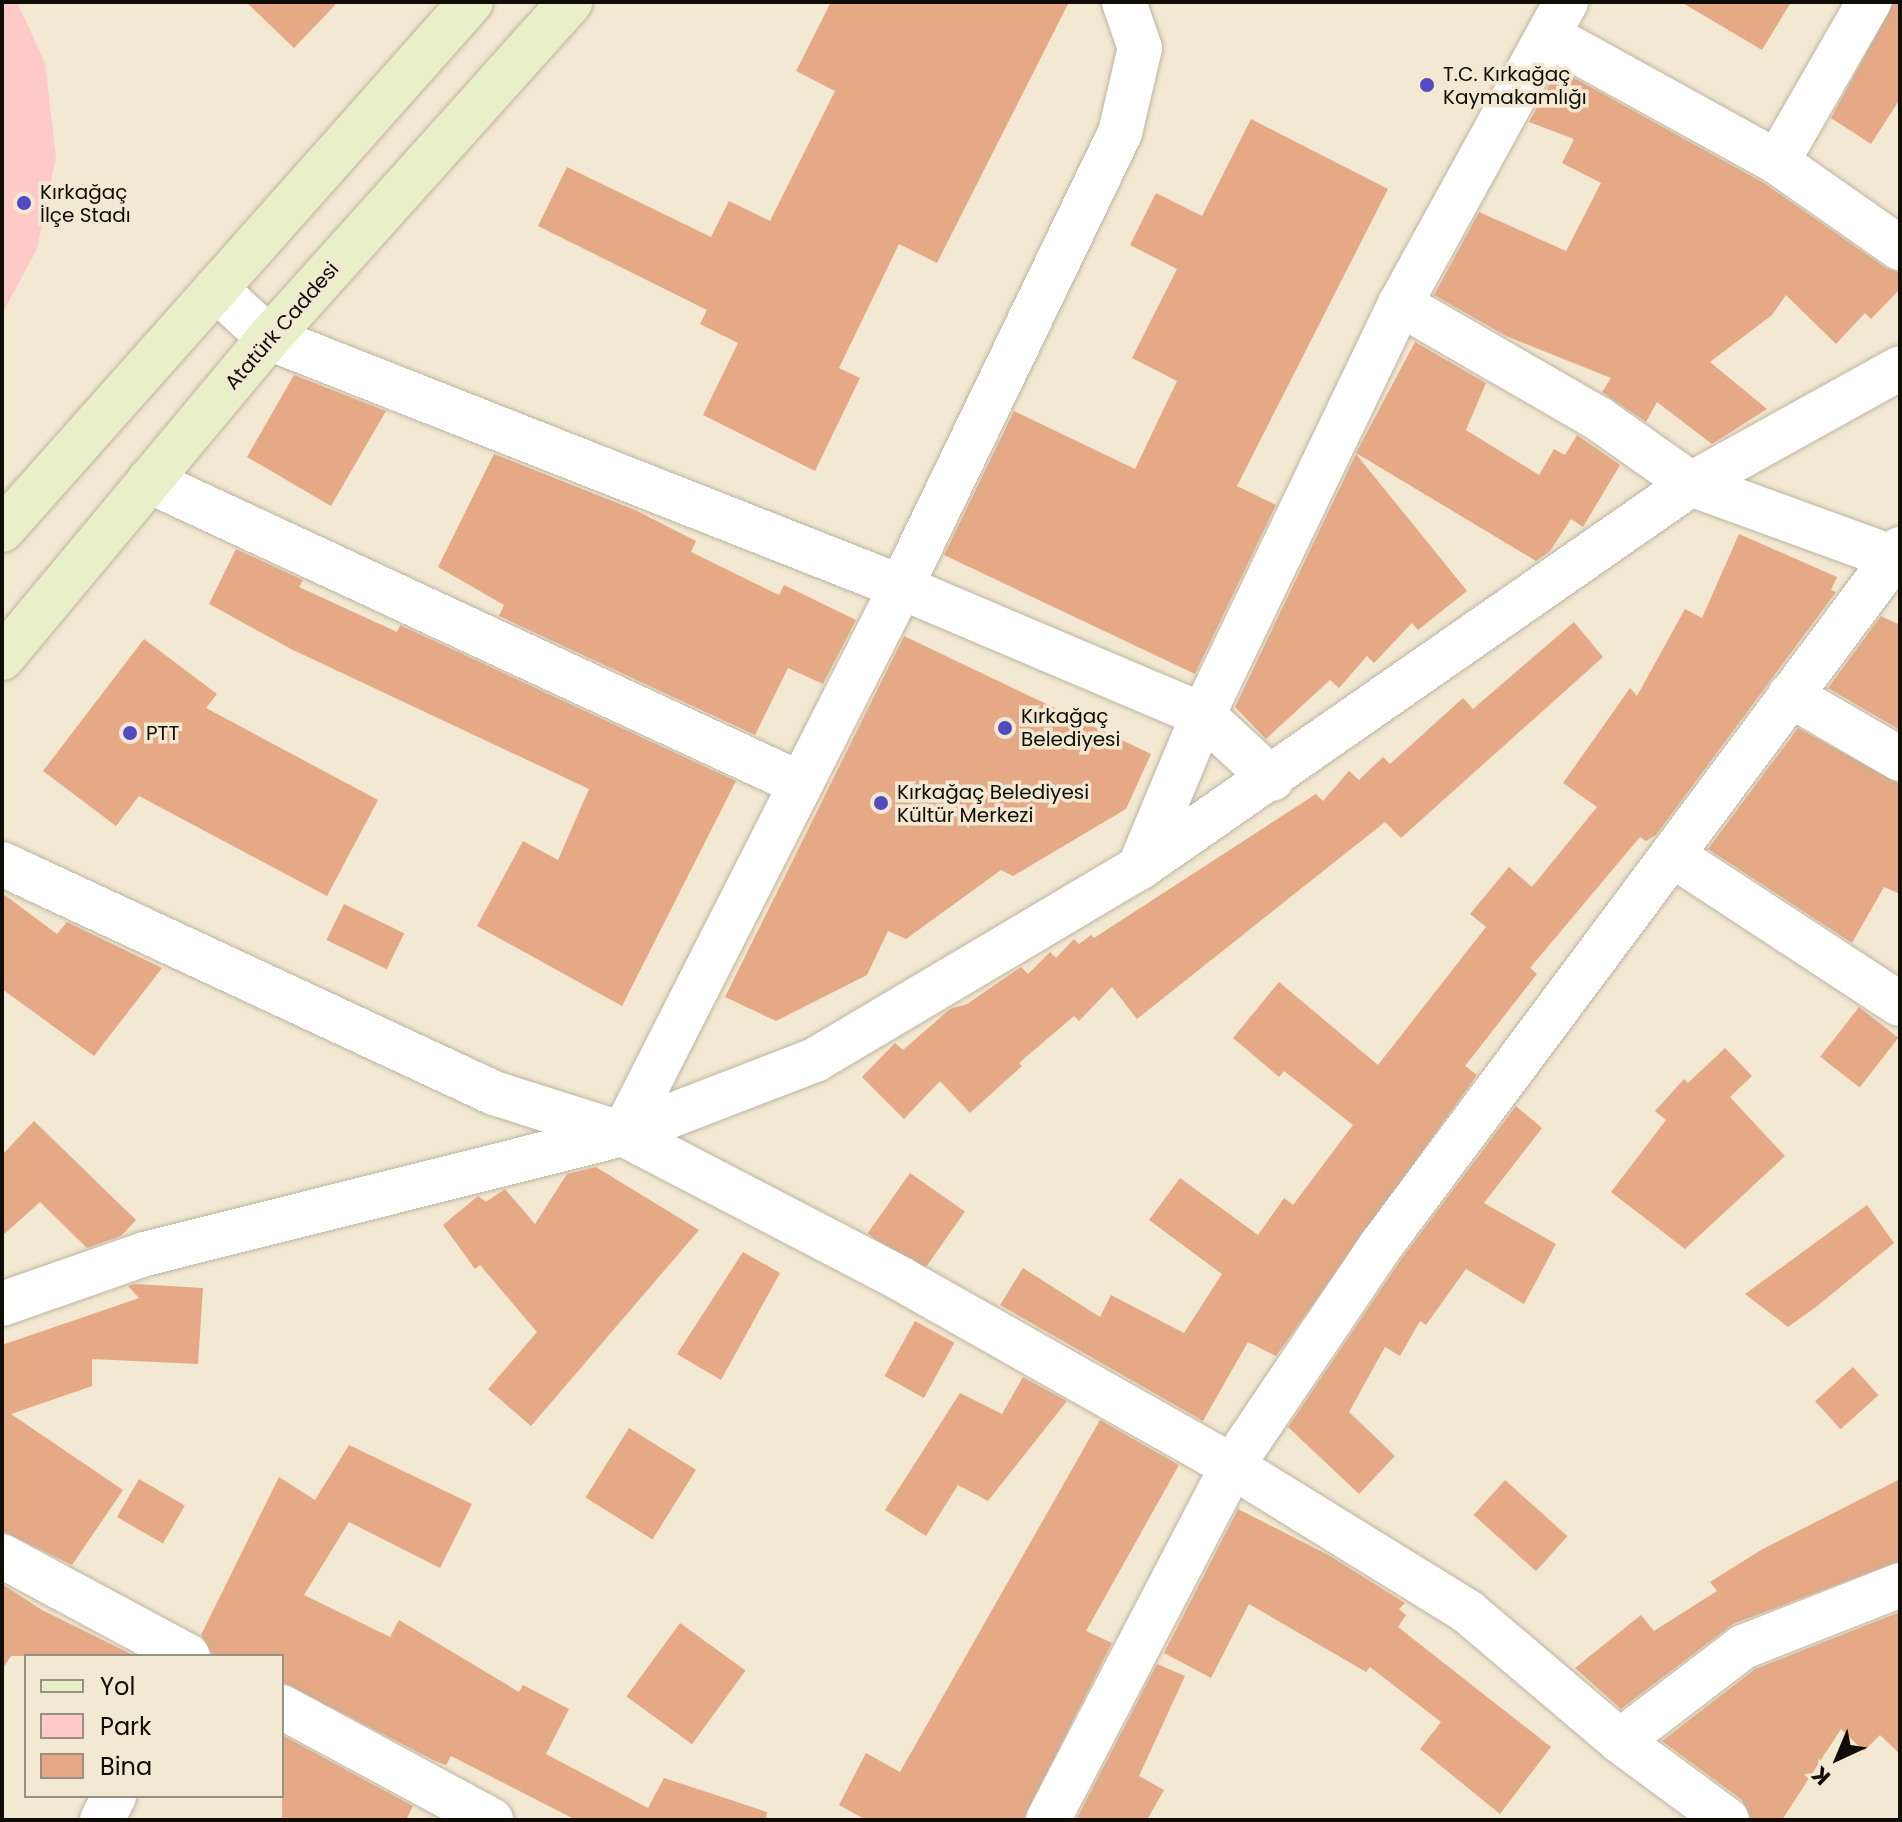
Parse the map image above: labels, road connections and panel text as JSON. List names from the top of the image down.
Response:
{
  "streets": {
    "main road": ["Atatürk Caddesi"]
  },
  "places": [
    "T.C. Kırkağaç Kaymakamlığı",
    "Kırkağaç İlçe Stadı",
    "Kırkağaç Belediyesi",
    "PTT",
    "Kırkağaç Belediyesi Kültür Merkezi"
  ],
  "legend": ["Yol", "Park", "Bina"],
  "north": "bottom left"
}
